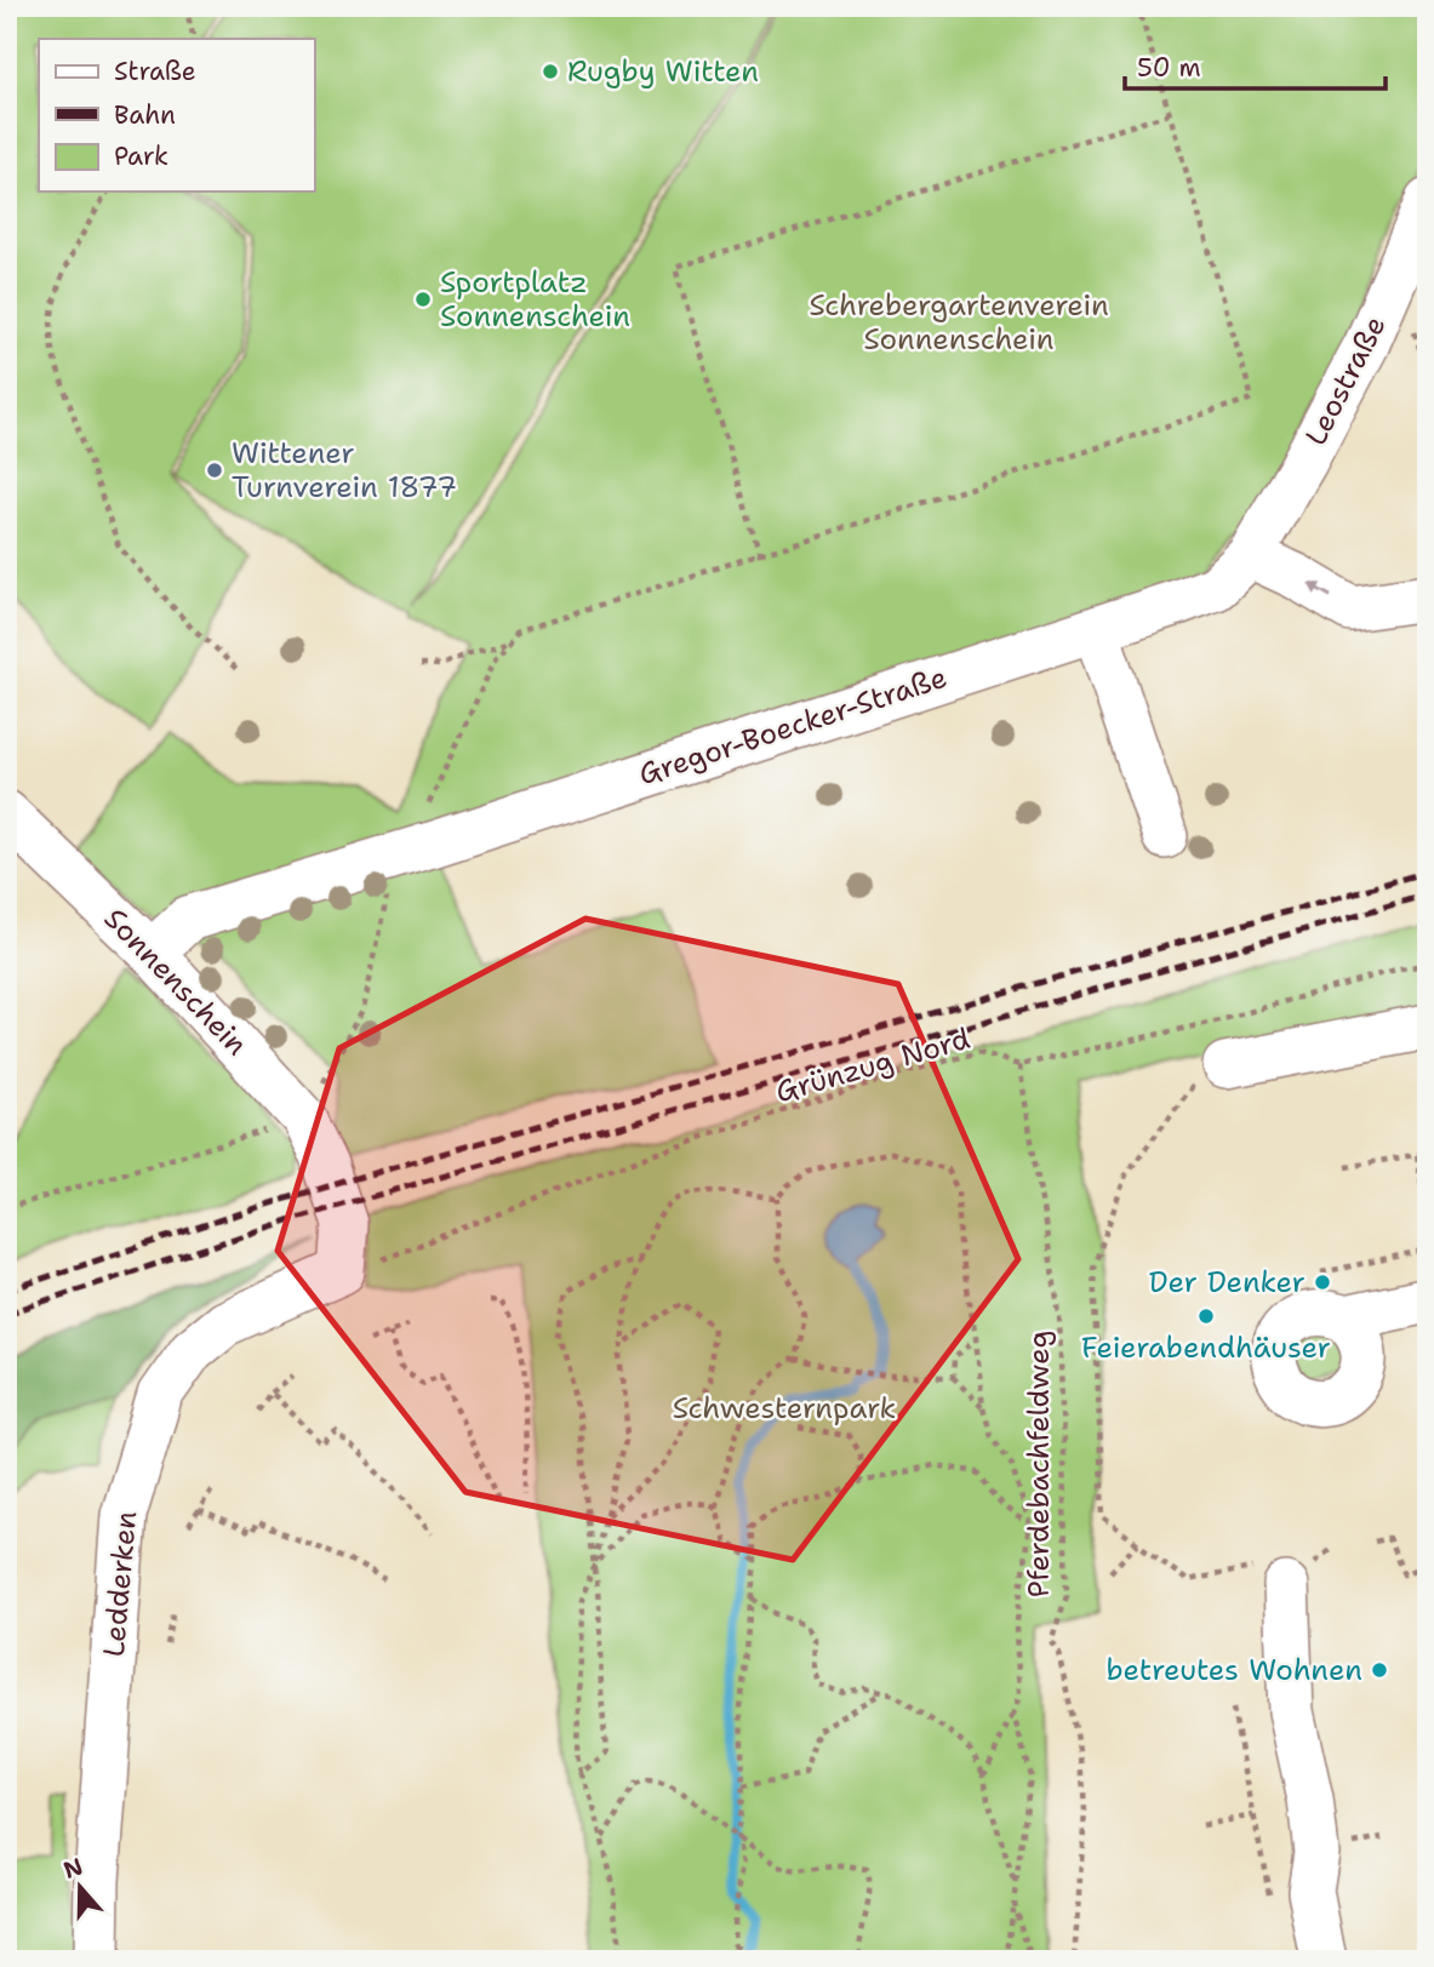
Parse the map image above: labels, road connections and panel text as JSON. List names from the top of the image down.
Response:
{
  "streets": {
    "street": [
      "Leostraße",
      "Gregor-Boecker-Straße",
      "Sonnenschein",
      "Ledderken"
    ],
    "path": ["Grünzug Nord", "Pferdebachfeldweg"]
  },
  "crossings": [
    ["Leostraße", "Gregor-Boecker-Straße"],
    ["Gregor-Boecker-Straße", "Sonnenschein"],
    ["Sonnenschein", "Grünzug Nord"],
    ["Sonnenschein", "Ledderken"],
    ["Grünzug Nord", "Pferdebachfeldweg"],
    ["Grünzug Nord", "Ledderken"]
  ],
  "parks": ["Schrebergartenverein Sonnenschein", "Schwesternpark"],
  "places": [
    "Rugby Witten",
    "Sportplatz Sonnenschein",
    "Wittener Turnverein 1877",
    "Der Denker",
    "Feierabendhäuser",
    "betreutes Wohnen"
  ],
  "legend": ["Straße", "Bahn", "Park"],
  "scale_bar": "50 m",
  "north": "top"
}
